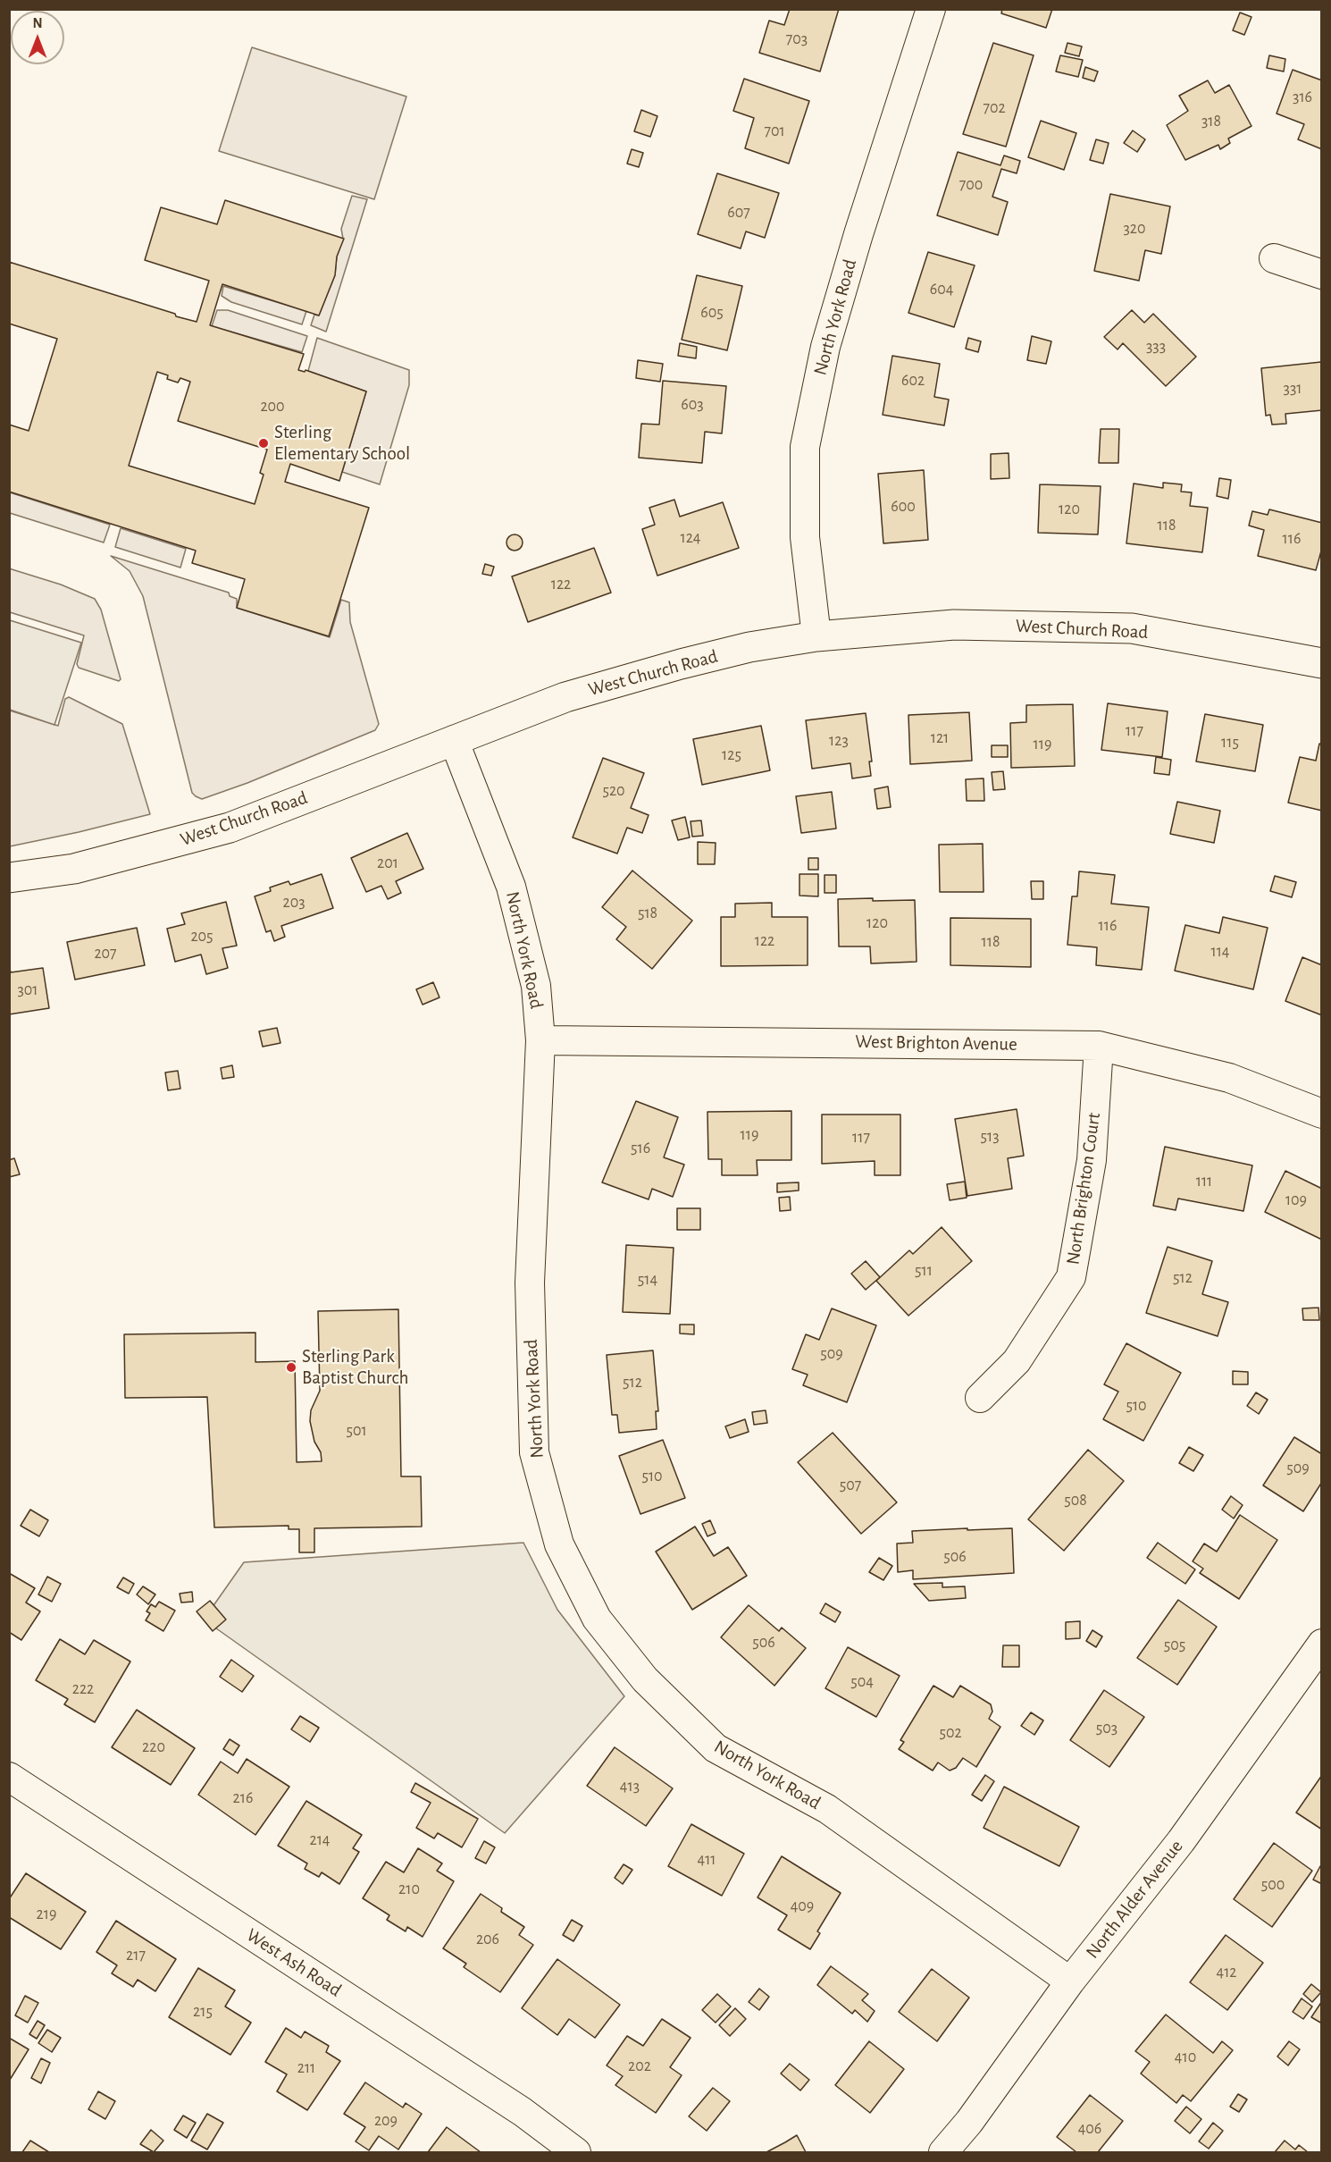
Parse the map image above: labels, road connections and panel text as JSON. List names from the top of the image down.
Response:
{
  "streets": {
    "main road": ["West Church Road"],
    "street": [
      "North York Road",
      "West Brighton Avenue",
      "North Brighton Court",
      "North Alder Avenue",
      "West Ash Road"
    ]
  },
  "crossings": [
    ["North York Road", "West Church Road"],
    ["North York Road", "West Brighton Avenue"],
    ["North York Road", "North Alder Avenue"],
    ["West Brighton Avenue", "North Brighton Court"]
  ],
  "places": ["Sterling Elementary School", "Sterling Park Baptist Church"],
  "house_numbers": [
    "703",
    "316",
    "702",
    "318",
    "701",
    "700",
    "607",
    "320",
    "604",
    "605",
    "333",
    "602",
    "331",
    "603",
    "200",
    "600",
    "120",
    "118",
    "124",
    "116",
    "122",
    "117",
    "121",
    "123",
    "115",
    "119",
    "125",
    "520",
    "201",
    "203",
    "518",
    "120",
    "116",
    "205",
    "122",
    "118",
    "114",
    "207",
    "301",
    "119",
    "513",
    "117",
    "516",
    "111",
    "109",
    "511",
    "512",
    "514",
    "509",
    "512",
    "510",
    "501",
    "509",
    "510",
    "507",
    "508",
    "506",
    "506",
    "505",
    "504",
    "222",
    "503",
    "502",
    "220",
    "413",
    "216",
    "214",
    "411",
    "500",
    "210",
    "409",
    "219",
    "206",
    "217",
    "412",
    "215",
    "410",
    "202",
    "211",
    "209",
    "406"
  ],
  "north": "top"
}
